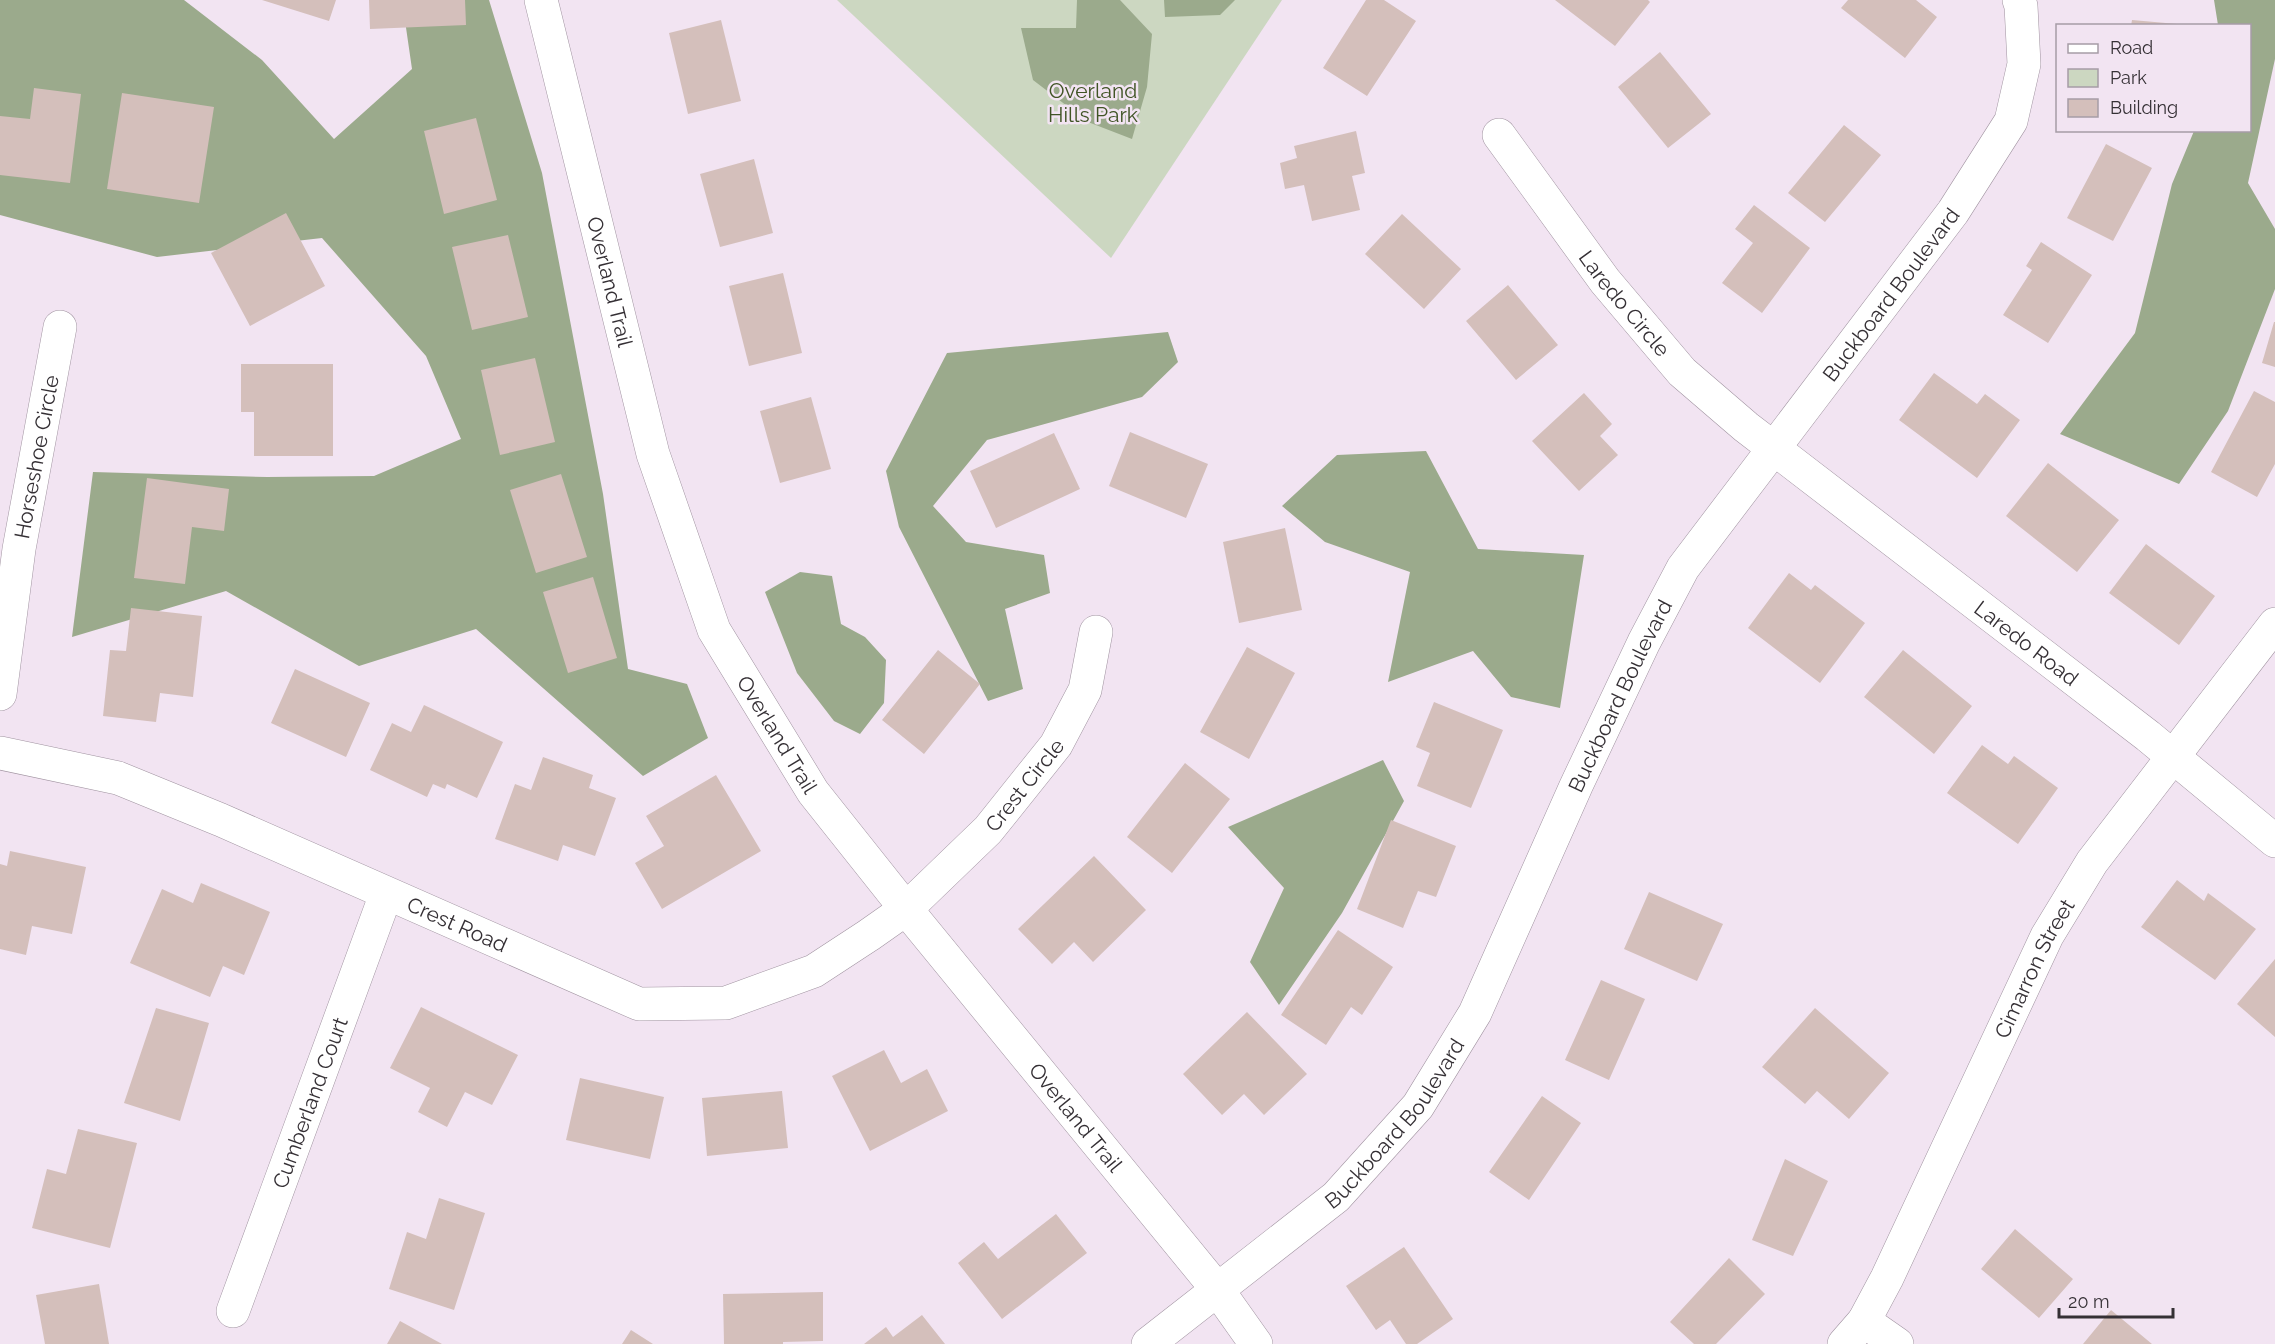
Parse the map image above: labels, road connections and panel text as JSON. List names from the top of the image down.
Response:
{
  "streets": {
    "street": [
      "Overland Trail",
      "Buckboard Boulevard",
      "Laredo Circle",
      "Horseshoe Circle",
      "Laredo Road",
      "Crest Circle",
      "Crest Road",
      "Cimarron Street",
      "Cumberland Court"
    ]
  },
  "crossings": [
    ["Overland Trail", "Buckboard Boulevard"],
    ["Overland Trail", "Crest Circle"],
    ["Overland Trail", "Crest Road"],
    ["Buckboard Boulevard", "Laredo Circle"],
    ["Buckboard Boulevard", "Laredo Road"],
    ["Laredo Circle", "Laredo Road"],
    ["Laredo Road", "Cimarron Street"],
    ["Crest Circle", "Crest Road"],
    ["Crest Road", "Cumberland Court"]
  ],
  "parks": ["Overland Hills Park"],
  "legend": ["Road", "Park", "Building"],
  "scale_bar": "20 m"
}
